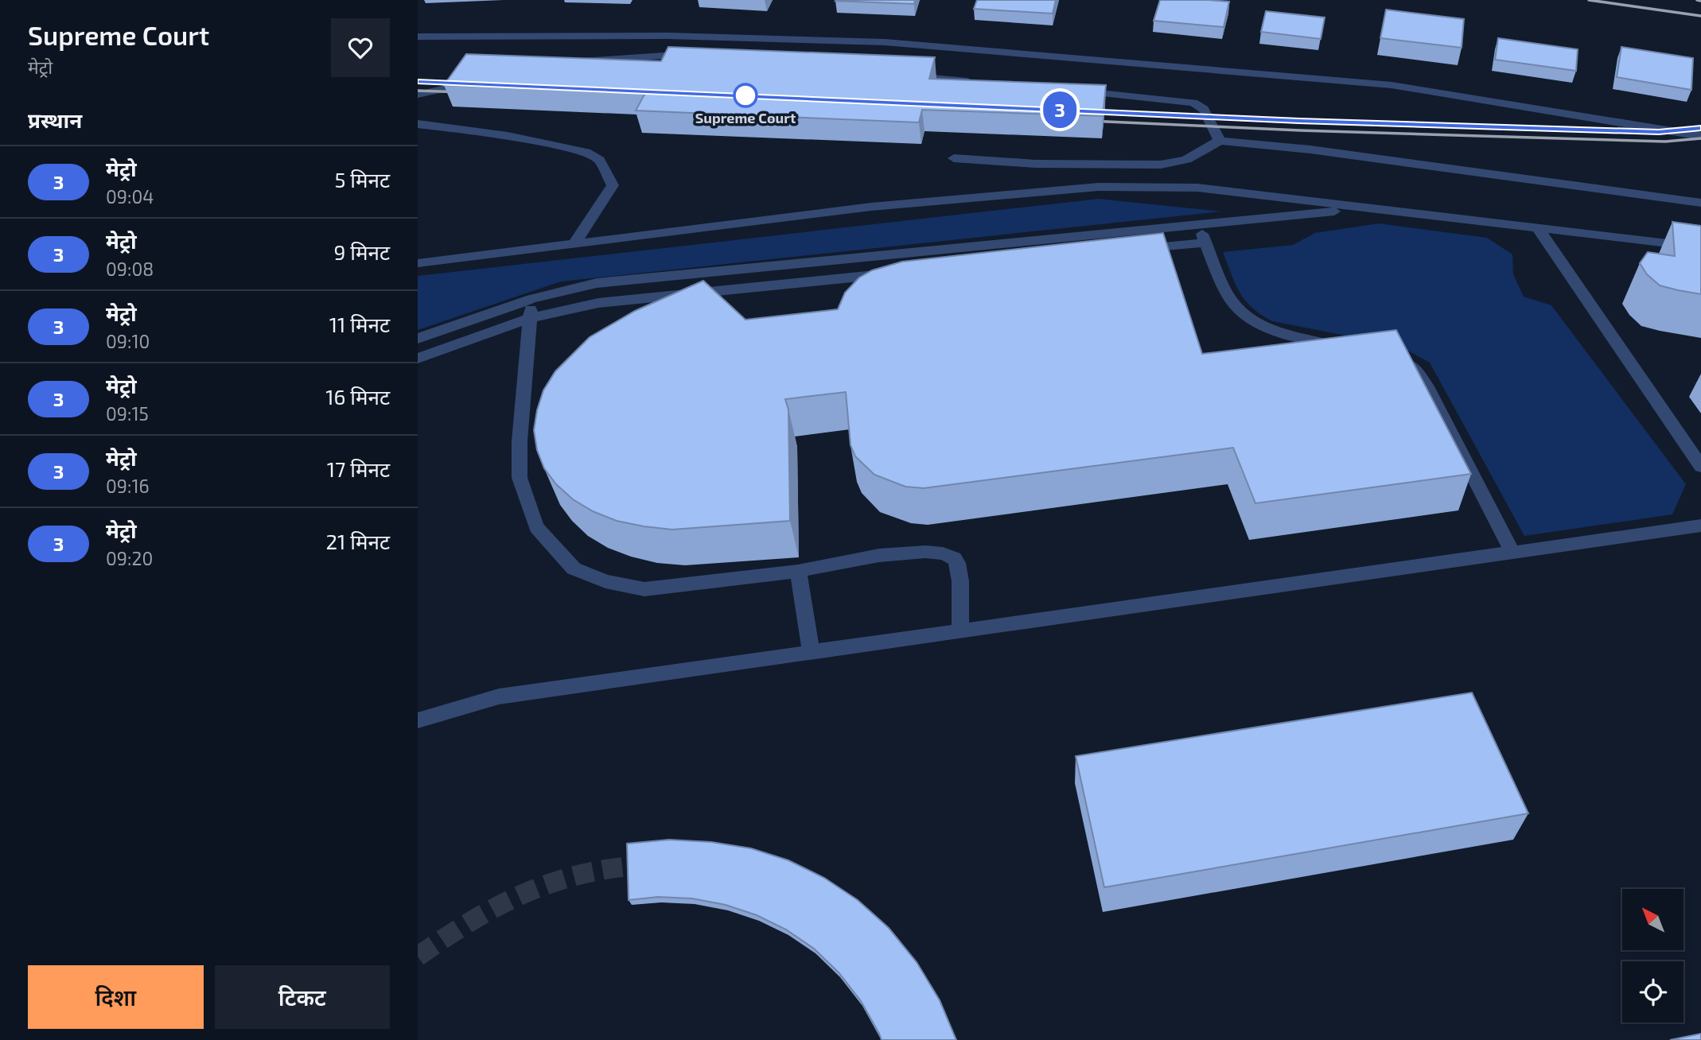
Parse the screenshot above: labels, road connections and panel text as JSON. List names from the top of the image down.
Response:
{
  "places": ["Supreme Court"],
  "lines": ["metro line 3"],
  "north": "top left",
  "page": {
    "heading": [
      ["Supreme Court", "मेट्रो"],
      "प्रस्थान"
    ],
    "on_map": "3",
    "list": [
      {
        "mark": "3",
        "name": "मेट्रो",
        "note": "09:04",
        "value": "5 मिनट"
      },
      {
        "mark": "3",
        "name": "मेट्रो",
        "note": "09:08",
        "value": "9 मिनट"
      },
      {
        "mark": "3",
        "name": "मेट्रो",
        "note": "09:10",
        "value": "11 मिनट"
      },
      {
        "mark": "3",
        "name": "मेट्रो",
        "note": "09:15",
        "value": "16 मिनट"
      },
      {
        "mark": "3",
        "name": "मेट्रो",
        "note": "09:16",
        "value": "17 मिनट"
      },
      {
        "mark": "3",
        "name": "मेट्रो",
        "note": "09:20",
        "value": "21 मिनट"
      }
    ],
    "buttons": ["दिशा", "टिकट"]
  }
}
